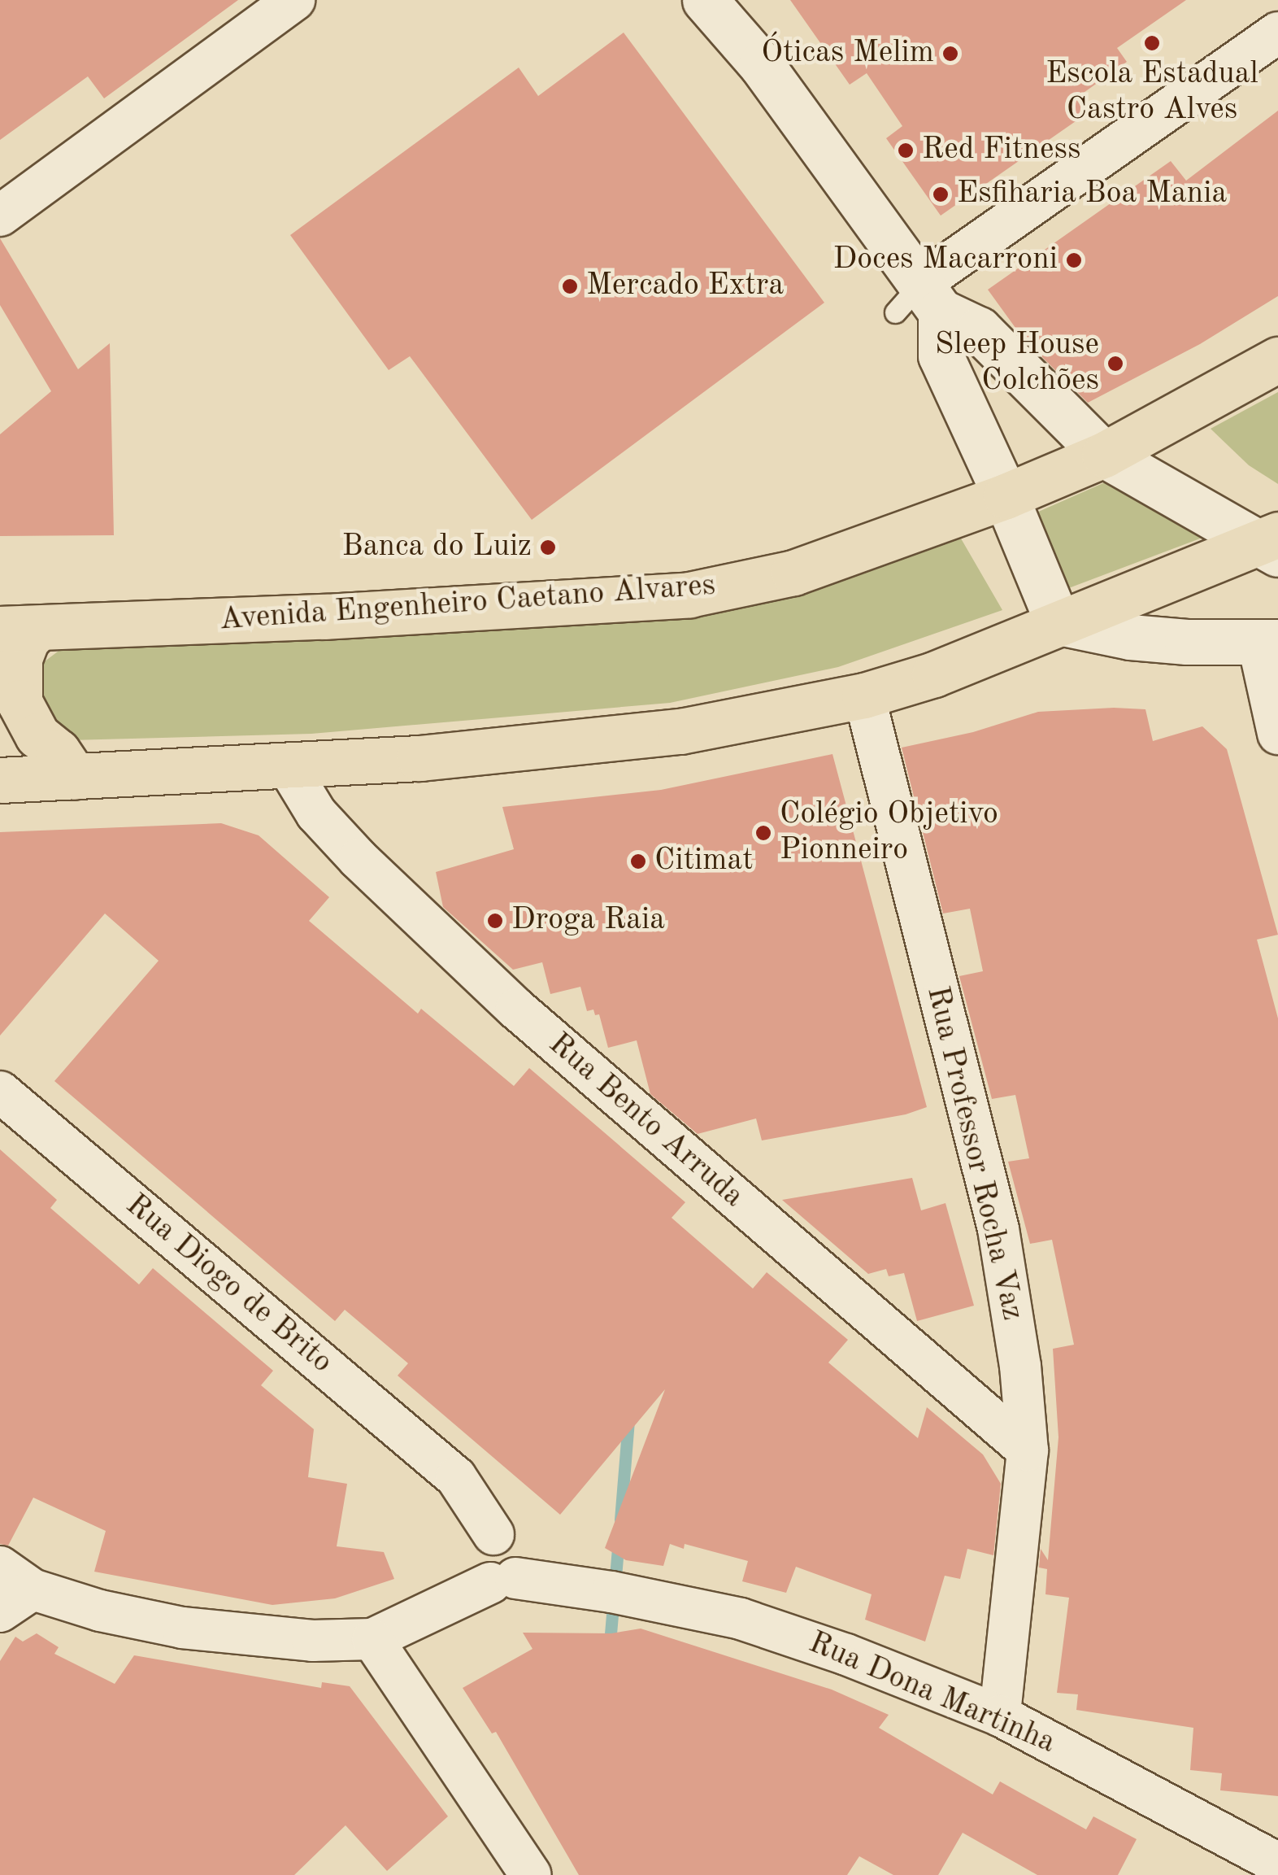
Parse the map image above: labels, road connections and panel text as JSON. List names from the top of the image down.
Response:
{
  "streets": {
    "main road": ["Avenida Engenheiro Caetano Alvares"],
    "street": [
      "Rua Bento Arruda",
      "Rua Professor Rocha Vaz",
      "Rua Diogo de Brito",
      "Rua Dona Martinha"
    ]
  },
  "crossings": [
    ["Rua Bento Arruda", "Rua Professor Rocha Vaz"],
    ["Rua Professor Rocha Vaz", "Rua Dona Martinha"],
    ["Rua Diogo de Brito", "Rua Dona Martinha"]
  ],
  "places": [
    "Escola Estadual Castro Alves",
    "Óticas Melim",
    "Red Fitness",
    "Esfiharia Boa Mania",
    "Doces Macarroni",
    "Mercado Extra",
    "Sleep House Colchões",
    "Banca do Luiz",
    "Colégio Objetivo Pionneiro",
    "Citimat",
    "Droga Raia"
  ]
}
